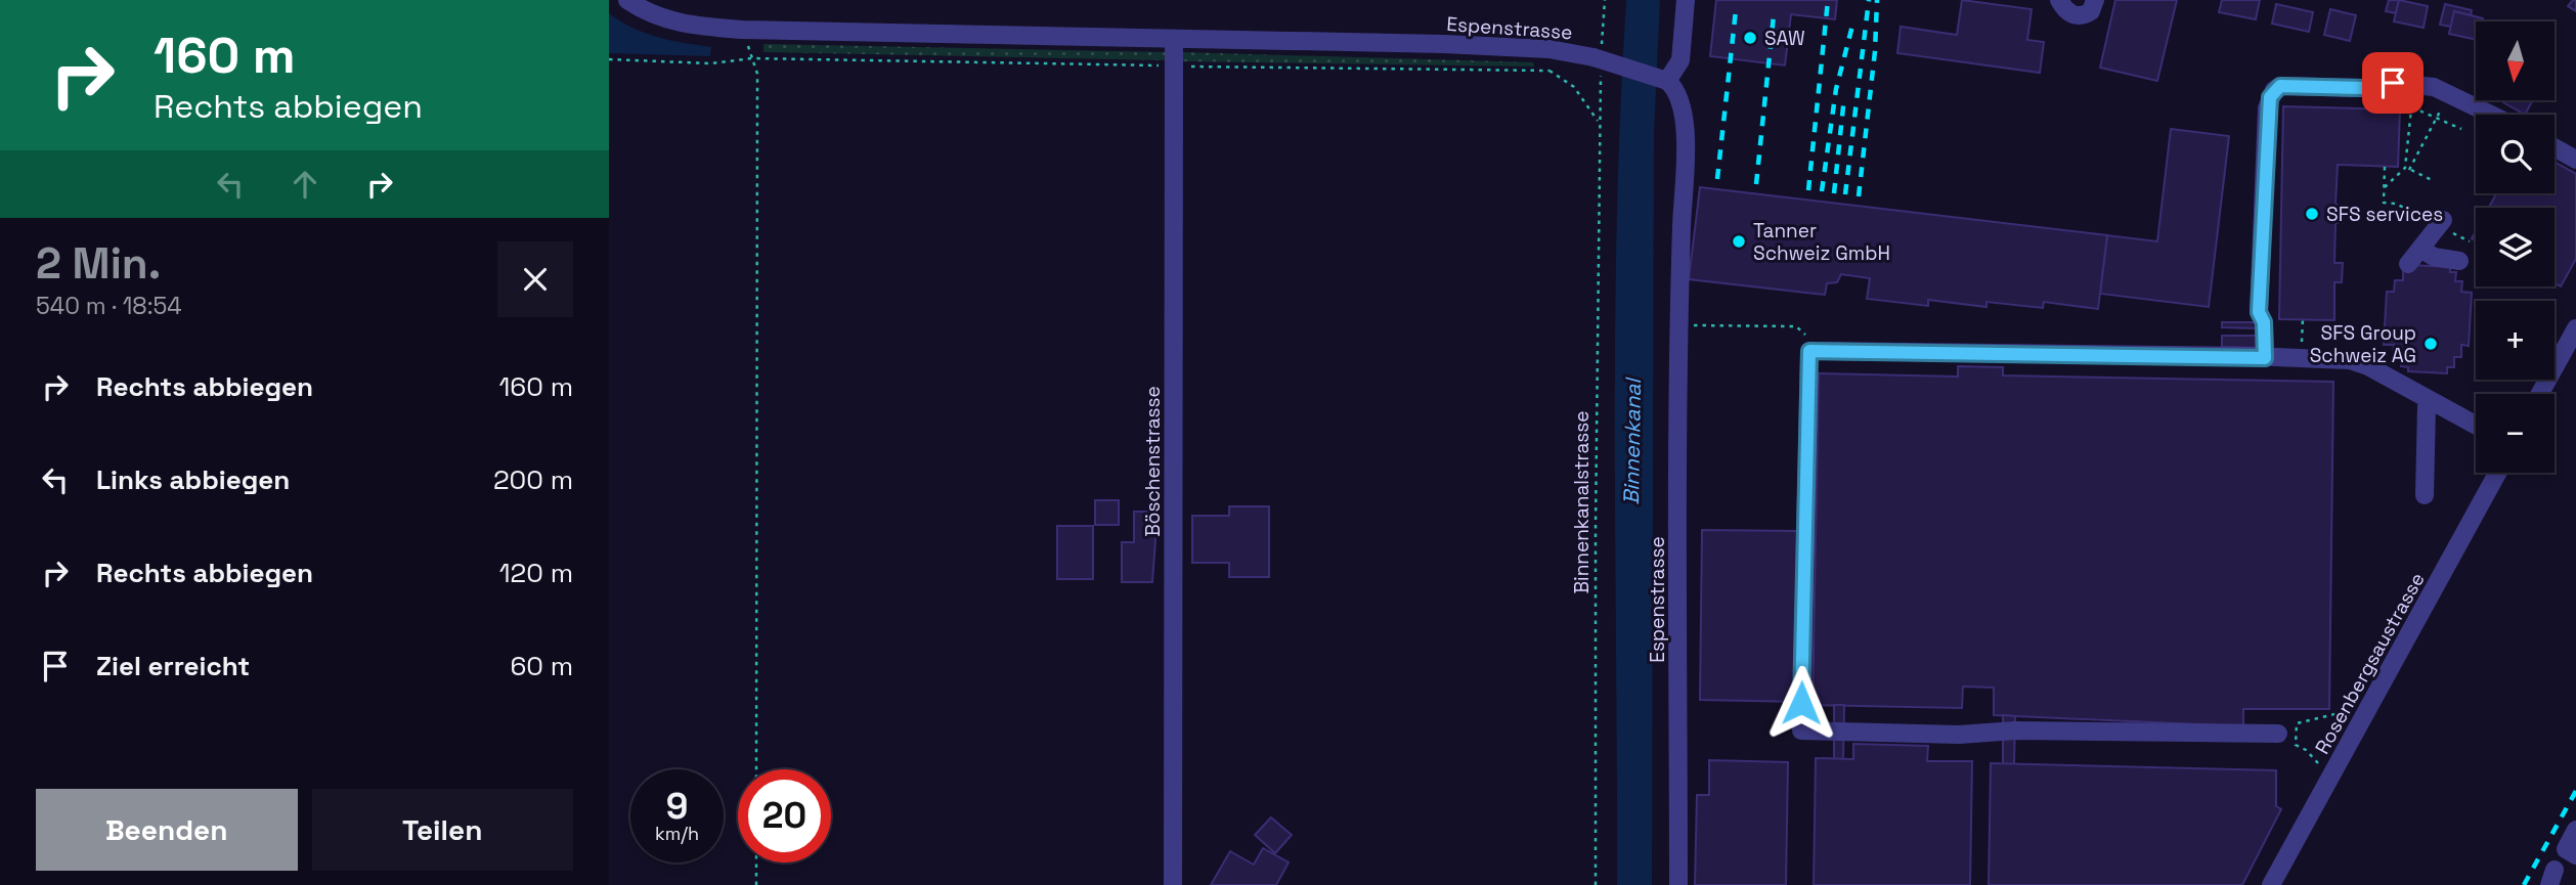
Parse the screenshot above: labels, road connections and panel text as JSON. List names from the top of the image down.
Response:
{
  "streets": {
    "street": ["Espenstrasse", "Böschenstrasse", "Rosenbergsaustrasse"],
    "path": ["Binnenkanalstrasse"]
  },
  "crossings": [
    ["Espenstrasse", "Böschenstrasse"],
    ["Espenstrasse", "Binnenkanalstrasse"]
  ],
  "water": ["Binnenkanal"],
  "places": [
    "SAW",
    "SFS services",
    "Tanner Schweiz GmbH",
    "SFS Group Schweiz AG"
  ],
  "north": "bottom",
  "page": {
    "turn": ["160 m", "Rechts abbiegen"],
    "map_buttons": ["+", "−"],
    "heading": ["2 Min.", "540 m · 18:54"],
    "list": [
      {
        "name": "Rechts abbiegen",
        "value": "160 m"
      },
      {
        "name": "Links abbiegen",
        "value": "200 m"
      },
      {
        "name": "Rechts abbiegen",
        "value": "120 m"
      },
      {
        "name": "Ziel erreicht",
        "value": "60 m"
      }
    ],
    "speed": "9 km/h",
    "limit": "20",
    "buttons": ["Beenden", "Teilen"]
  }
}
